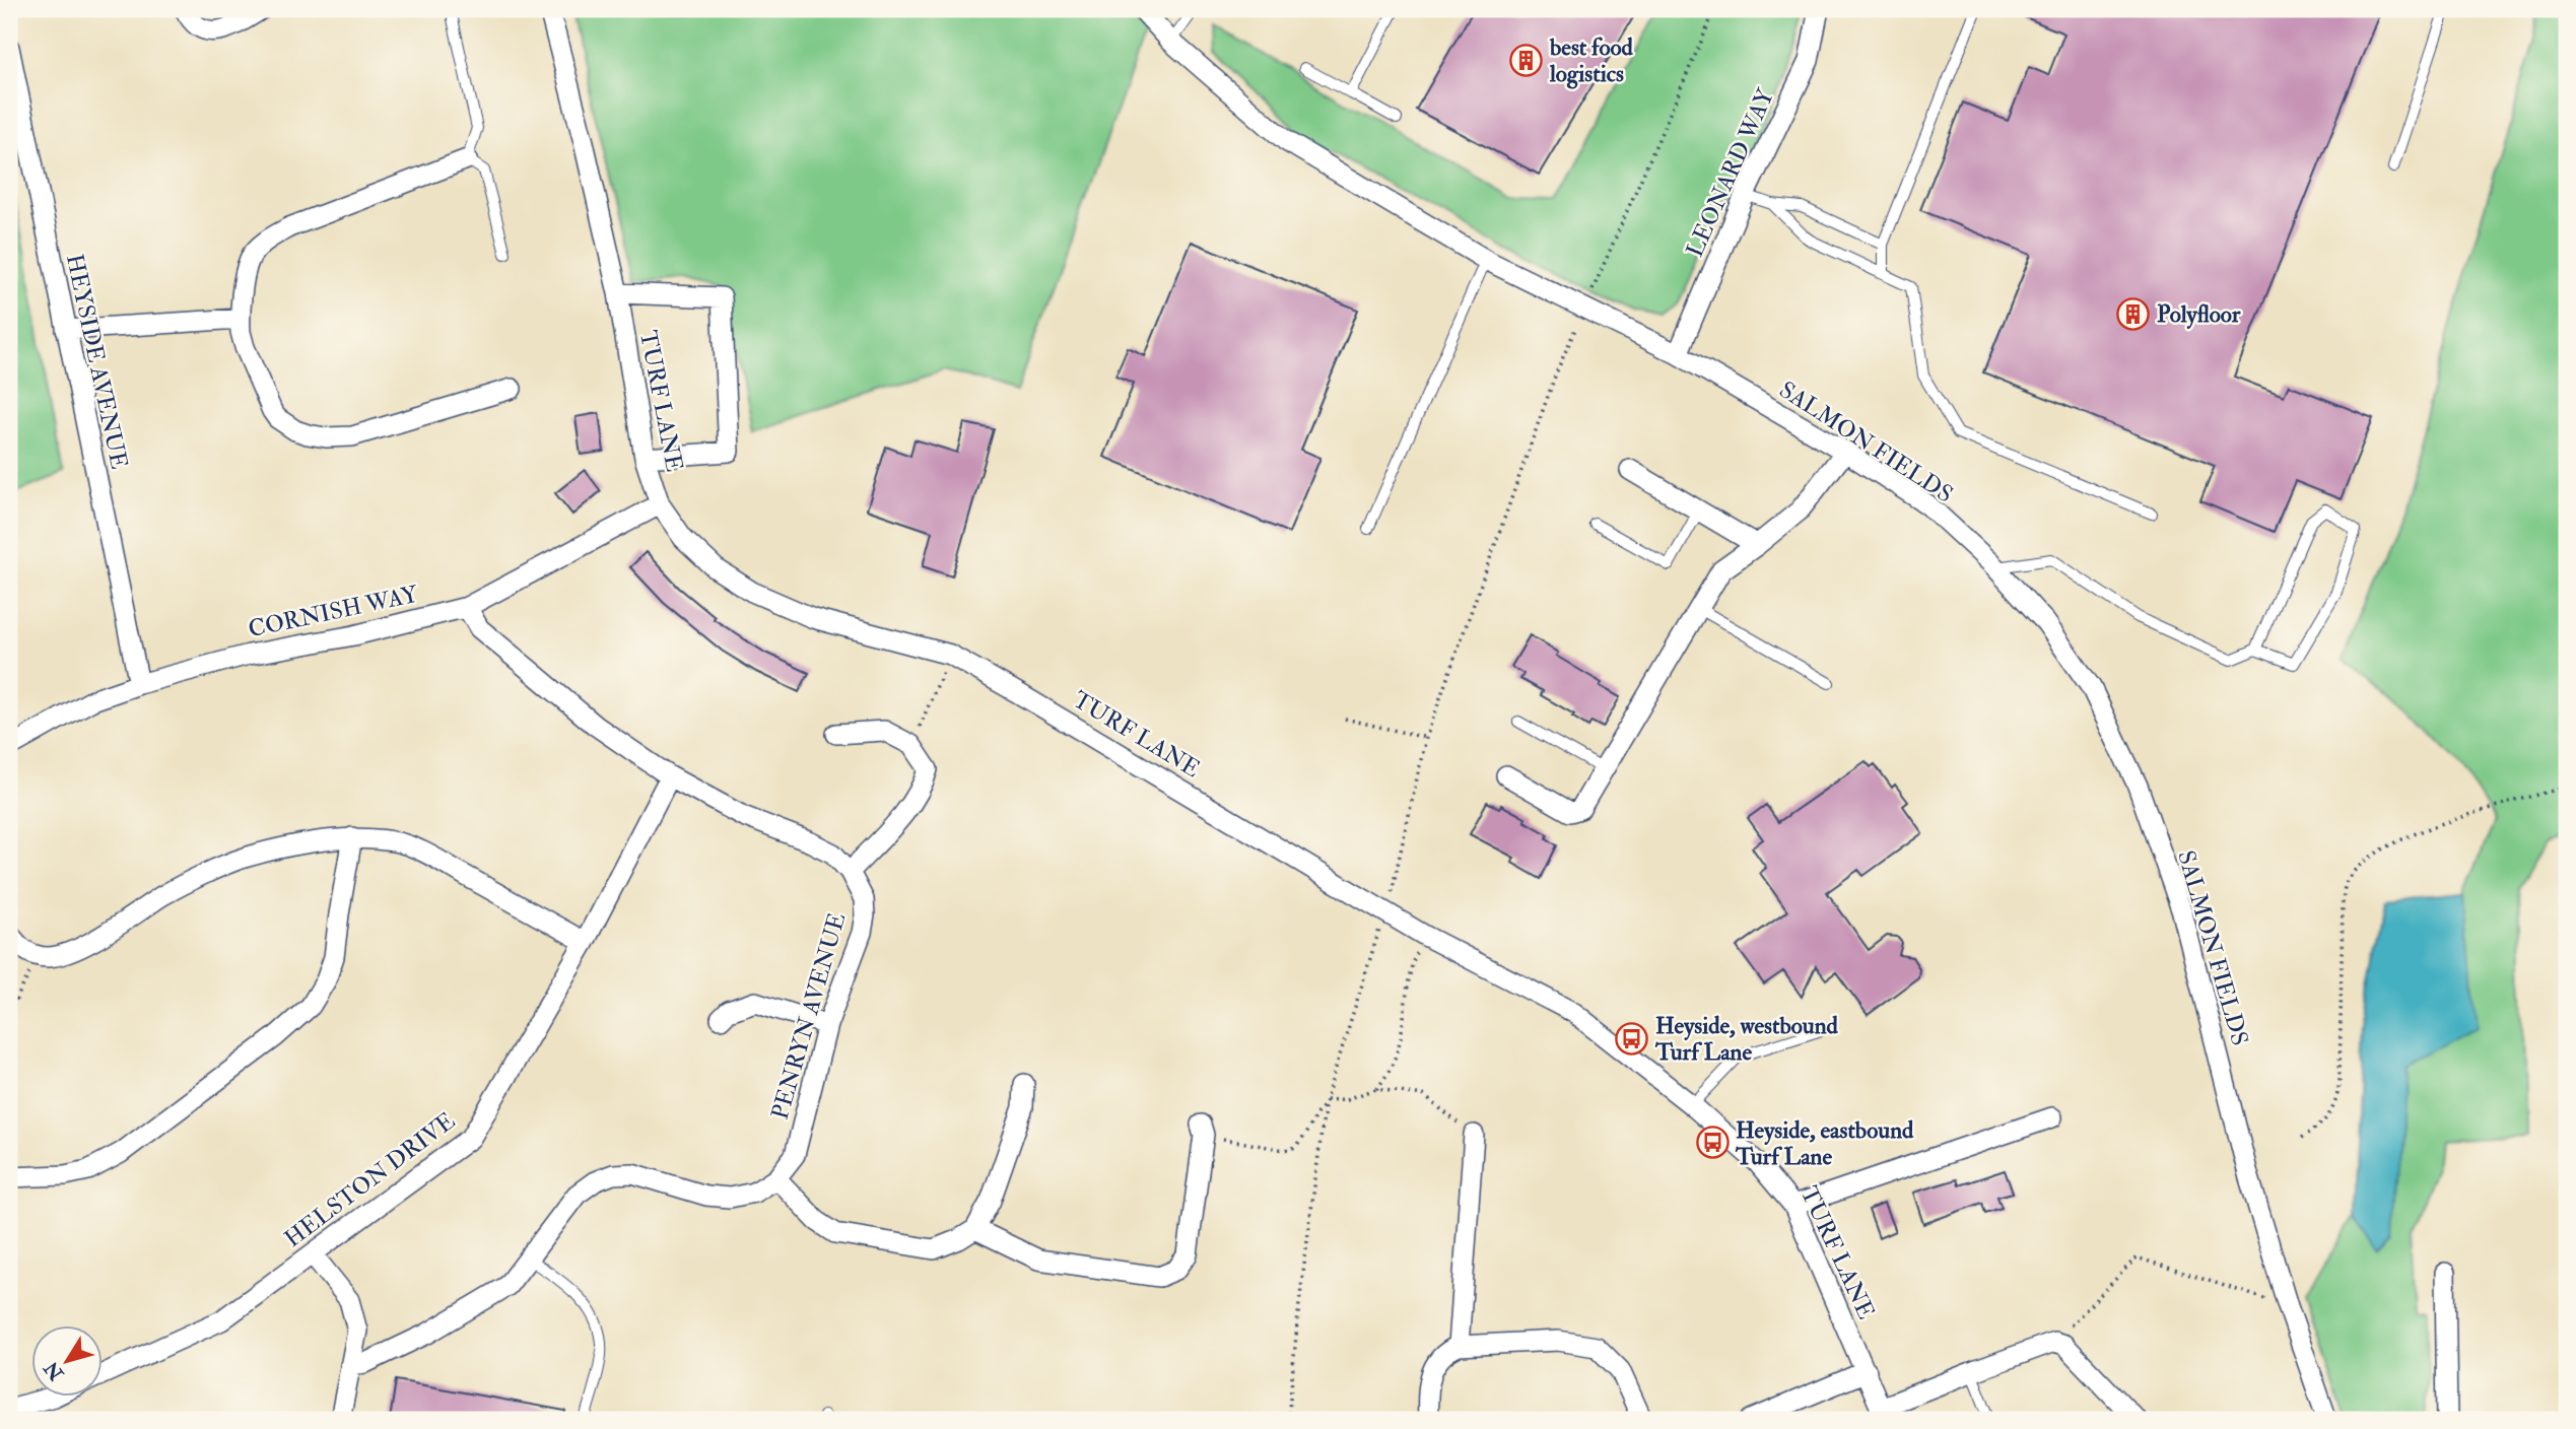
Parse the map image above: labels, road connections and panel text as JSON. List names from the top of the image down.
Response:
{
  "streets": {
    "street": [
      "LEONARD WAY",
      "HEYSIDE AVENUE",
      "TURF LANE",
      "SALMON FIELDS",
      "CORNISH WAY",
      "PENRYN AVENUE",
      "HELSTON DRIVE"
    ]
  },
  "crossings": [
    ["LEONARD WAY", "SALMON FIELDS"],
    ["HEYSIDE AVENUE", "CORNISH WAY"],
    ["TURF LANE", "CORNISH WAY"],
    ["CORNISH WAY", "PENRYN AVENUE"],
    ["PENRYN AVENUE", "HELSTON DRIVE"]
  ],
  "places": {
    "building": ["best food logistics", "Polyfloor"],
    "bus stop": ["Heyside, westbound Turf Lane", "Heyside, eastbound Turf Lane"]
  },
  "north": "bottom left"
}
